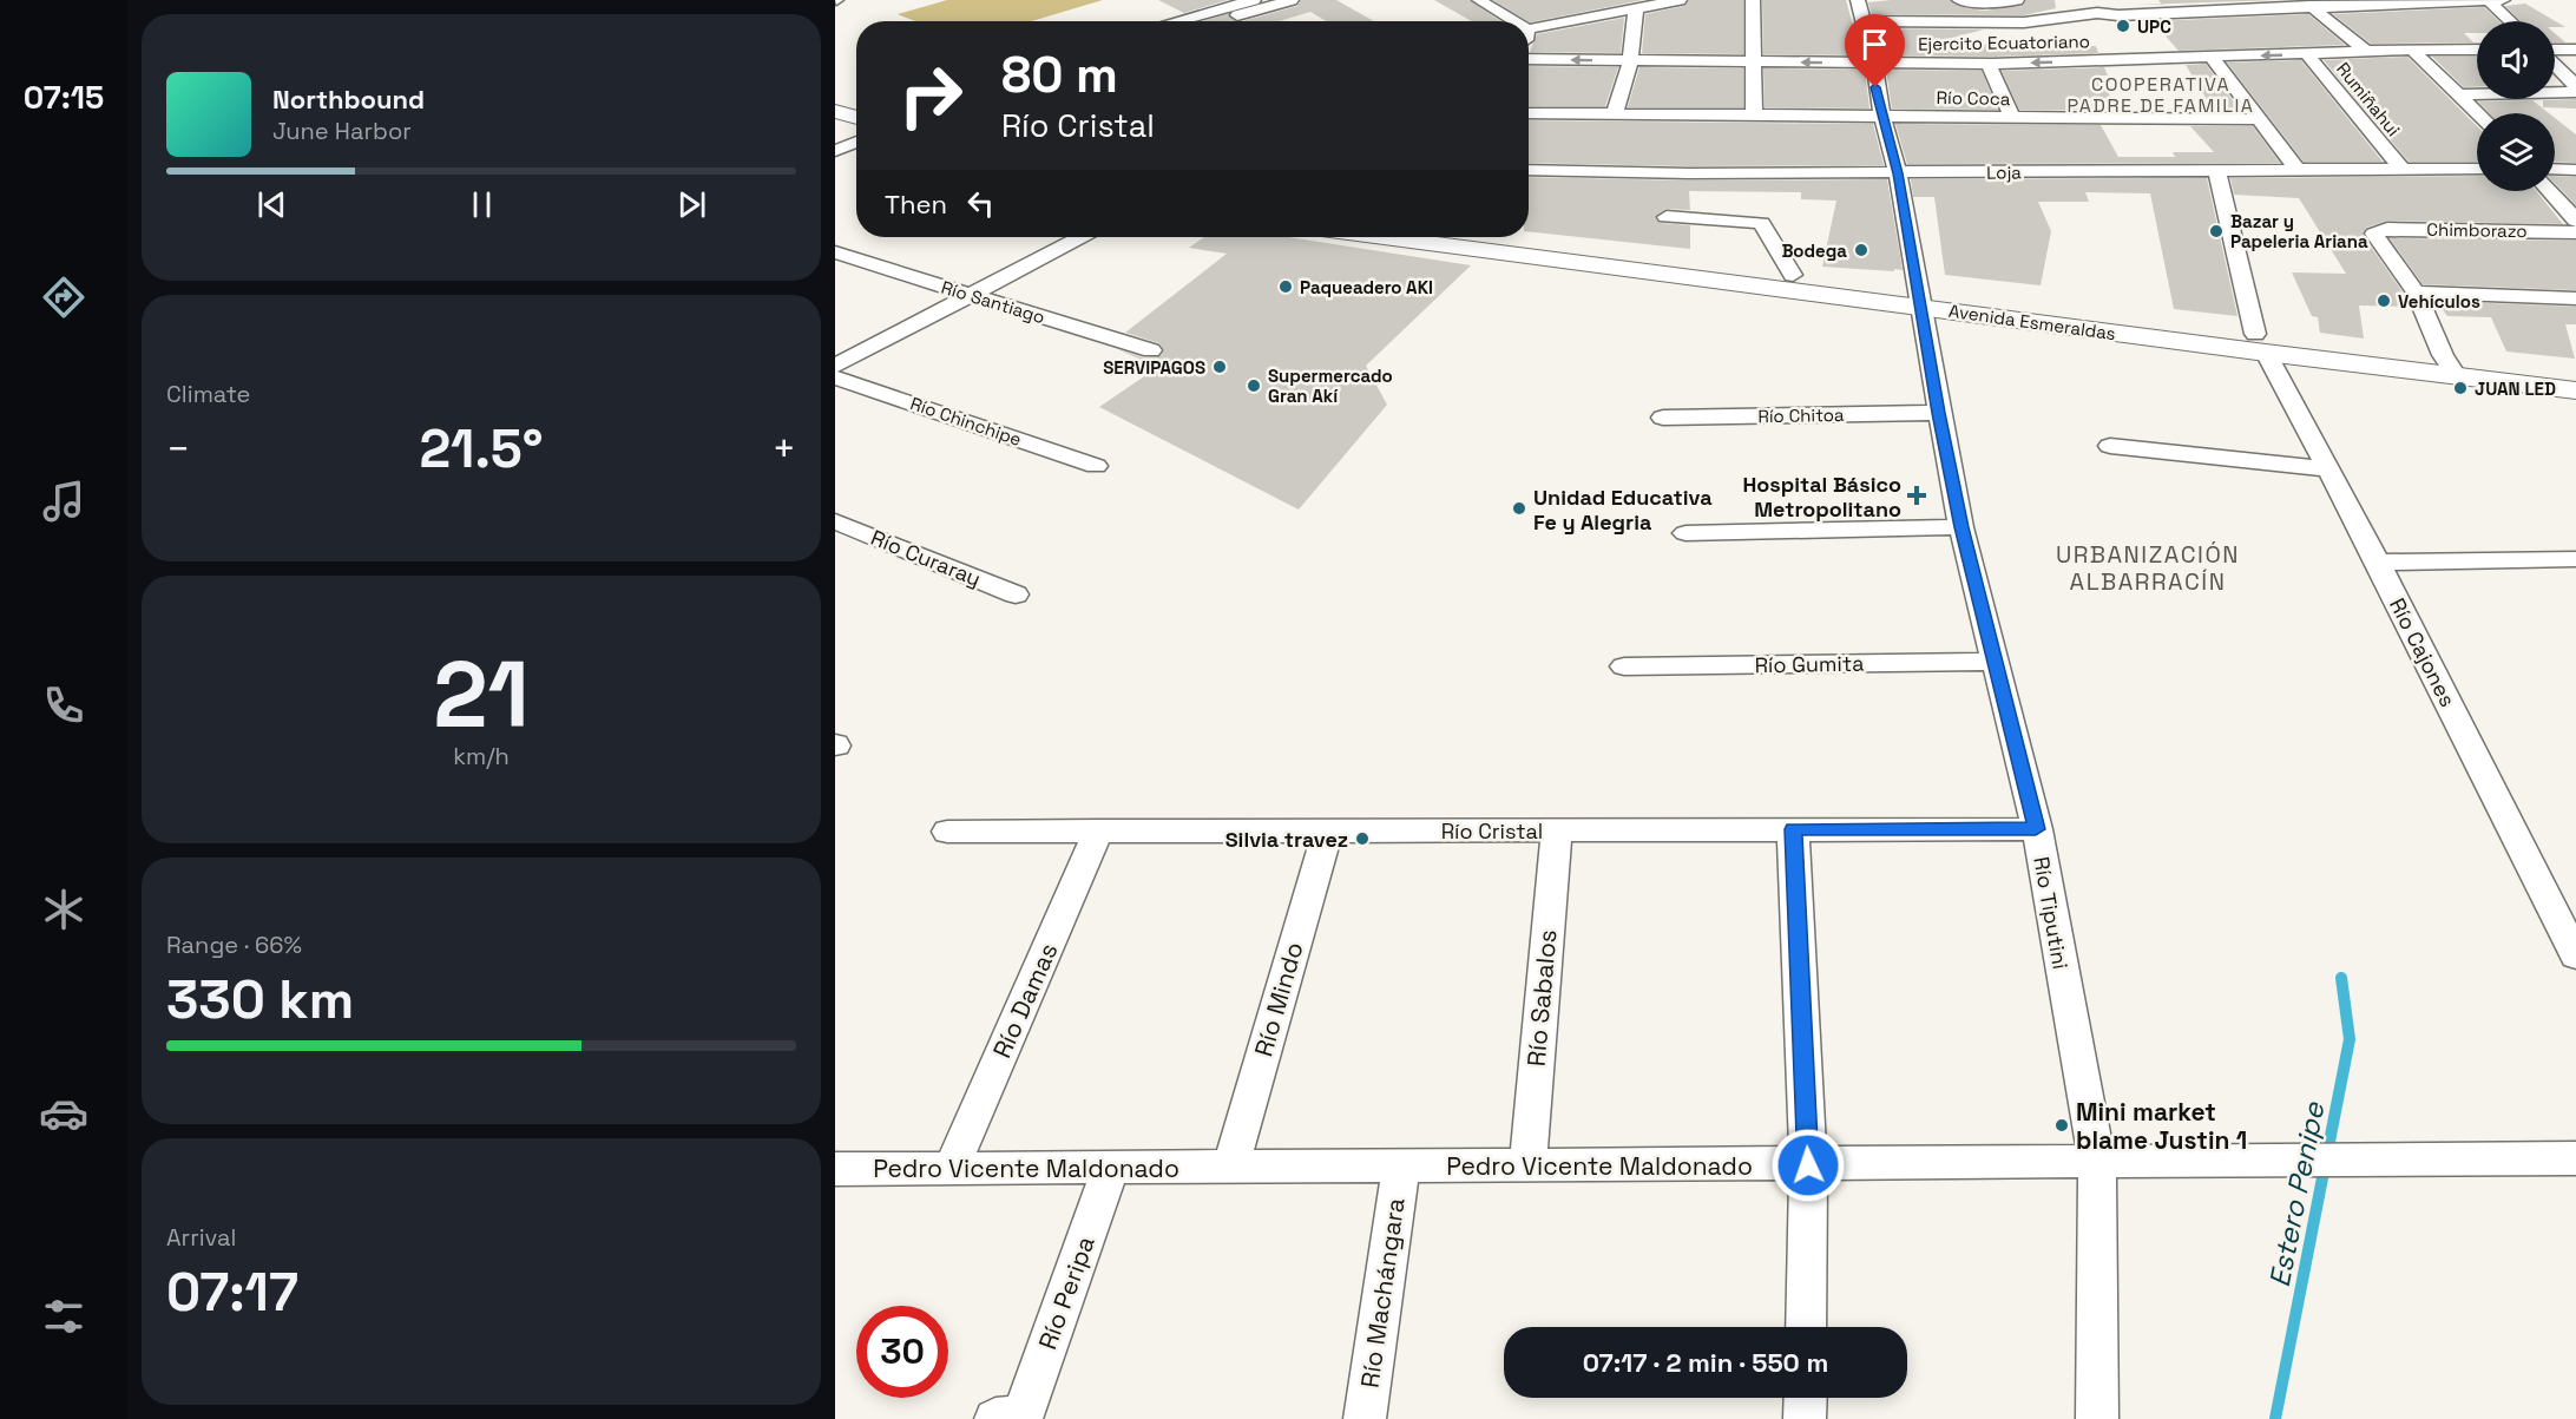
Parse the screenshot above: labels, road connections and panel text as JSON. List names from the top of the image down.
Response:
{
  "streets": {
    "main road": ["Avenida Esmeraldas"],
    "street": [
      "Ejercito Ecuatoriano",
      "Río Coca",
      "Rumiñahui",
      "Loja",
      "Chimborazo",
      "Río Santiago",
      "Río Chitoa",
      "Río Chinchipe",
      "Río Curaray",
      "Río Cajones",
      "Río Gumita",
      "Río Cristal",
      "Río Tiputini",
      "Río Sabalos",
      "Río Mindo",
      "Río Damas",
      "Pedro Vicente Maldonado",
      "Río Peripa",
      "Río Machángara"
    ]
  },
  "crossings": [
    ["Ejercito Ecuatoriano", "Rumiñahui"],
    ["Ejercito Ecuatoriano", "Río Tiputini"],
    ["Río Coca", "Río Tiputini"],
    ["Rumiñahui", "Loja"],
    ["Loja", "Río Cajones"],
    ["Loja", "Río Tiputini"],
    ["Avenida Esmeraldas", "Río Cajones"],
    ["Avenida Esmeraldas", "Río Tiputini"],
    ["Río Chitoa", "Río Tiputini"],
    ["Río Gumita", "Río Tiputini"],
    ["Río Cristal", "Río Tiputini"],
    ["Río Cristal", "Río Sabalos"],
    ["Río Cristal", "Río Mindo"],
    ["Río Cristal", "Río Damas"],
    ["Río Tiputini", "Pedro Vicente Maldonado"],
    ["Río Sabalos", "Pedro Vicente Maldonado"],
    ["Río Mindo", "Pedro Vicente Maldonado"],
    ["Río Damas", "Pedro Vicente Maldonado"],
    ["Pedro Vicente Maldonado", "Río Peripa"],
    ["Pedro Vicente Maldonado", "Río Machángara"]
  ],
  "districts": ["COOPERATIVA PADRE DE FAMILIA", "URBANIZACIÓN ALBARRACÍN"],
  "water": ["Estero Penipe"],
  "places": {
    "other": [
      "UPC",
      "Bazar y Papeleria Ariana",
      "Bodega",
      "Paqueadero AKI",
      "Vehículos",
      "SERVIPAGOS",
      "Supermercado Gran Akí",
      "JUAN LED",
      "Unidad Educativa Fe y Alegria",
      "Silvia travez",
      "Mini market blame Justin 1"
    ],
    "health": ["Hospital Básico Metropolitano"]
  },
  "page": {
    "tabs": "07:15",
    "turn": ["80 m", "Río Cristal"],
    "song": ["Northbound", "June Harbor"],
    "then": "Then",
    "tile": [
      "Climate",
      ["21", "km/h"],
      ["Range · 66%", "330 km"],
      ["Arrival", "07:17"]
    ],
    "heat": ["−", "21.5°", "+"],
    "limit": "30",
    "trip": "07:17 · 2 min · 550 m"
  }
}
